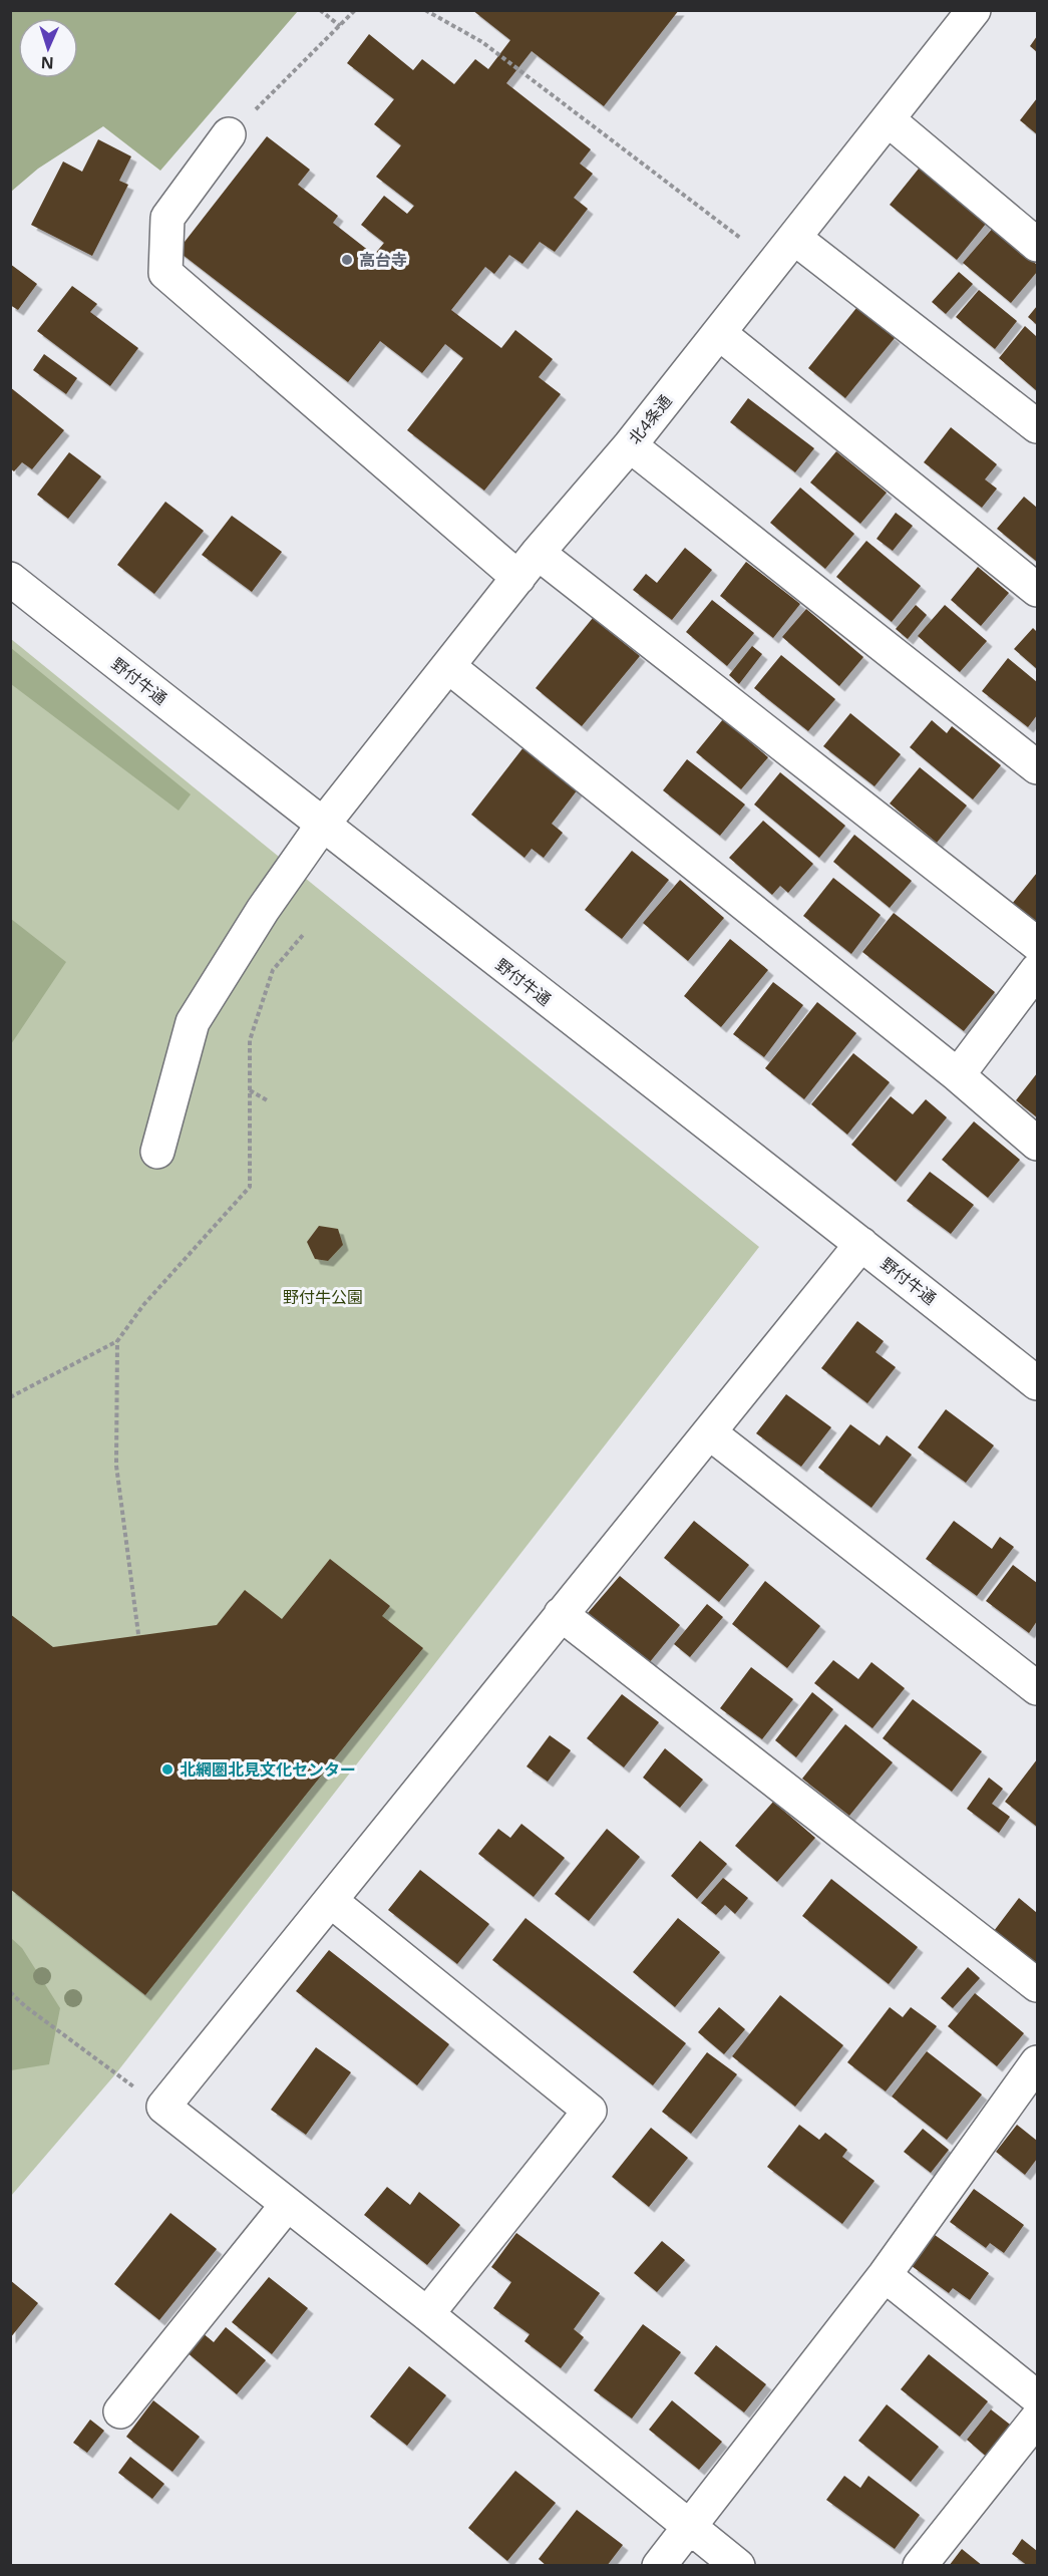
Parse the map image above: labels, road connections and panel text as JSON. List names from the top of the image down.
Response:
{
  "streets": {
    "street": ["北4条通", "野付牛通"]
  },
  "crossings": [
    ["北4条通", "野付牛通"]
  ],
  "parks": ["野付牛公園"],
  "places": ["高台寺", "北網圏北見文化センター"],
  "north": "bottom"
}
